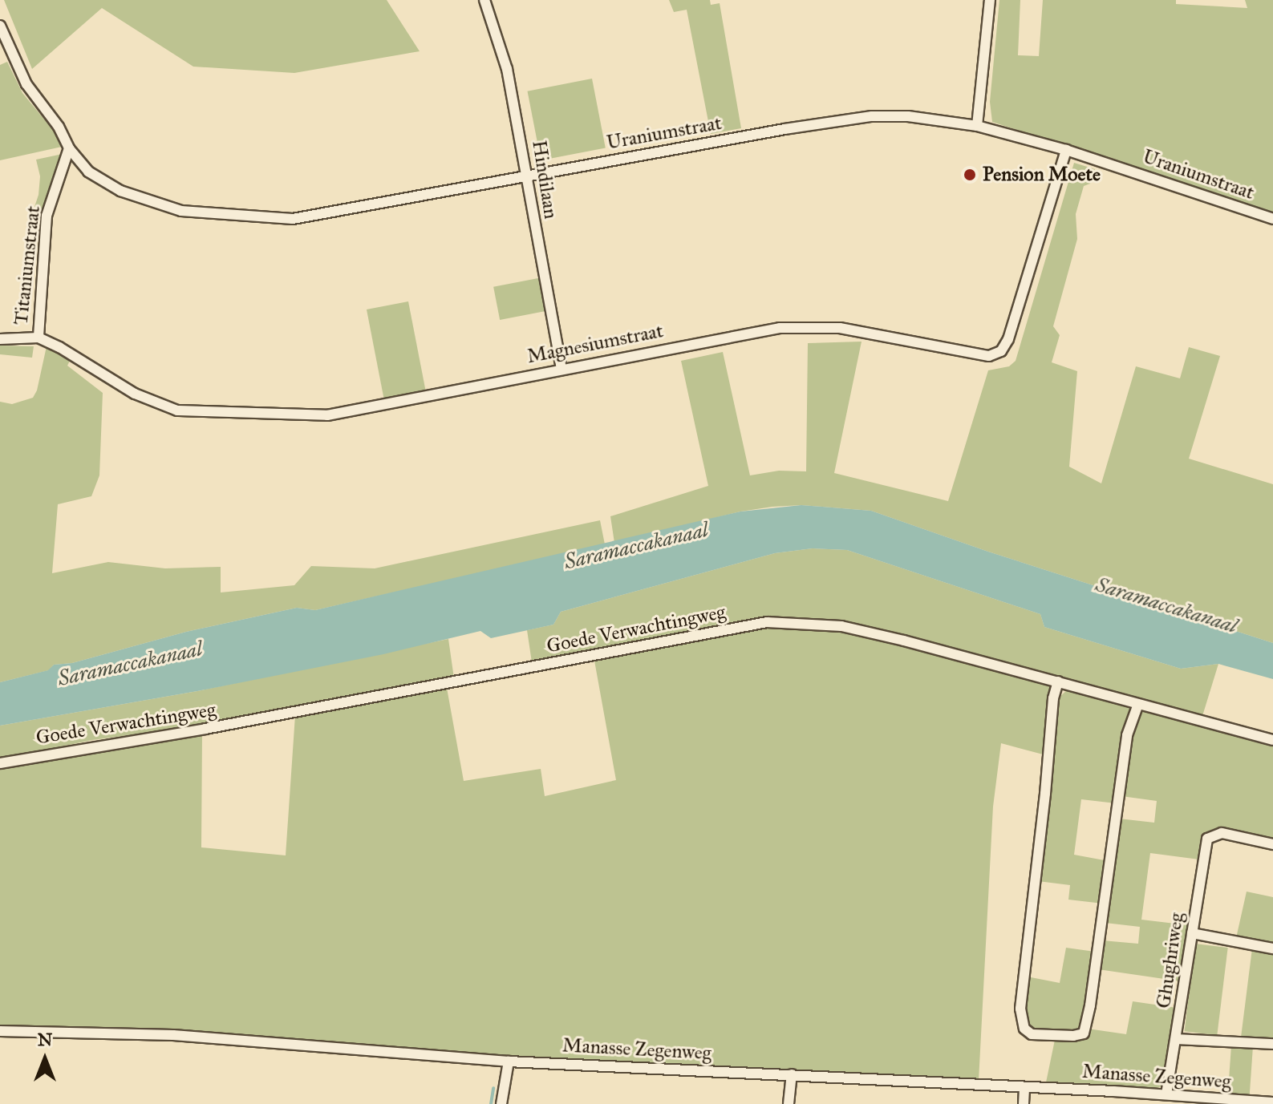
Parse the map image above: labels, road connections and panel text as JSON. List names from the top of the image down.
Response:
{
  "streets": {
    "street": [
      "Uraniumstraat",
      "Hindilaan",
      "Titaniumstraat",
      "Magnesiumstraat",
      "Goede Verwachtingweg",
      "Ghughriweg",
      "Manasse Zegenweg"
    ]
  },
  "crossings": [
    ["Uraniumstraat", "Hindilaan"],
    ["Uraniumstraat", "Titaniumstraat"],
    ["Uraniumstraat", "Magnesiumstraat"],
    ["Hindilaan", "Magnesiumstraat"],
    ["Titaniumstraat", "Magnesiumstraat"],
    ["Ghughriweg", "Manasse Zegenweg"]
  ],
  "water": ["Saramaccakanaal"],
  "places": ["Pension Moete"],
  "north": "top"
}
